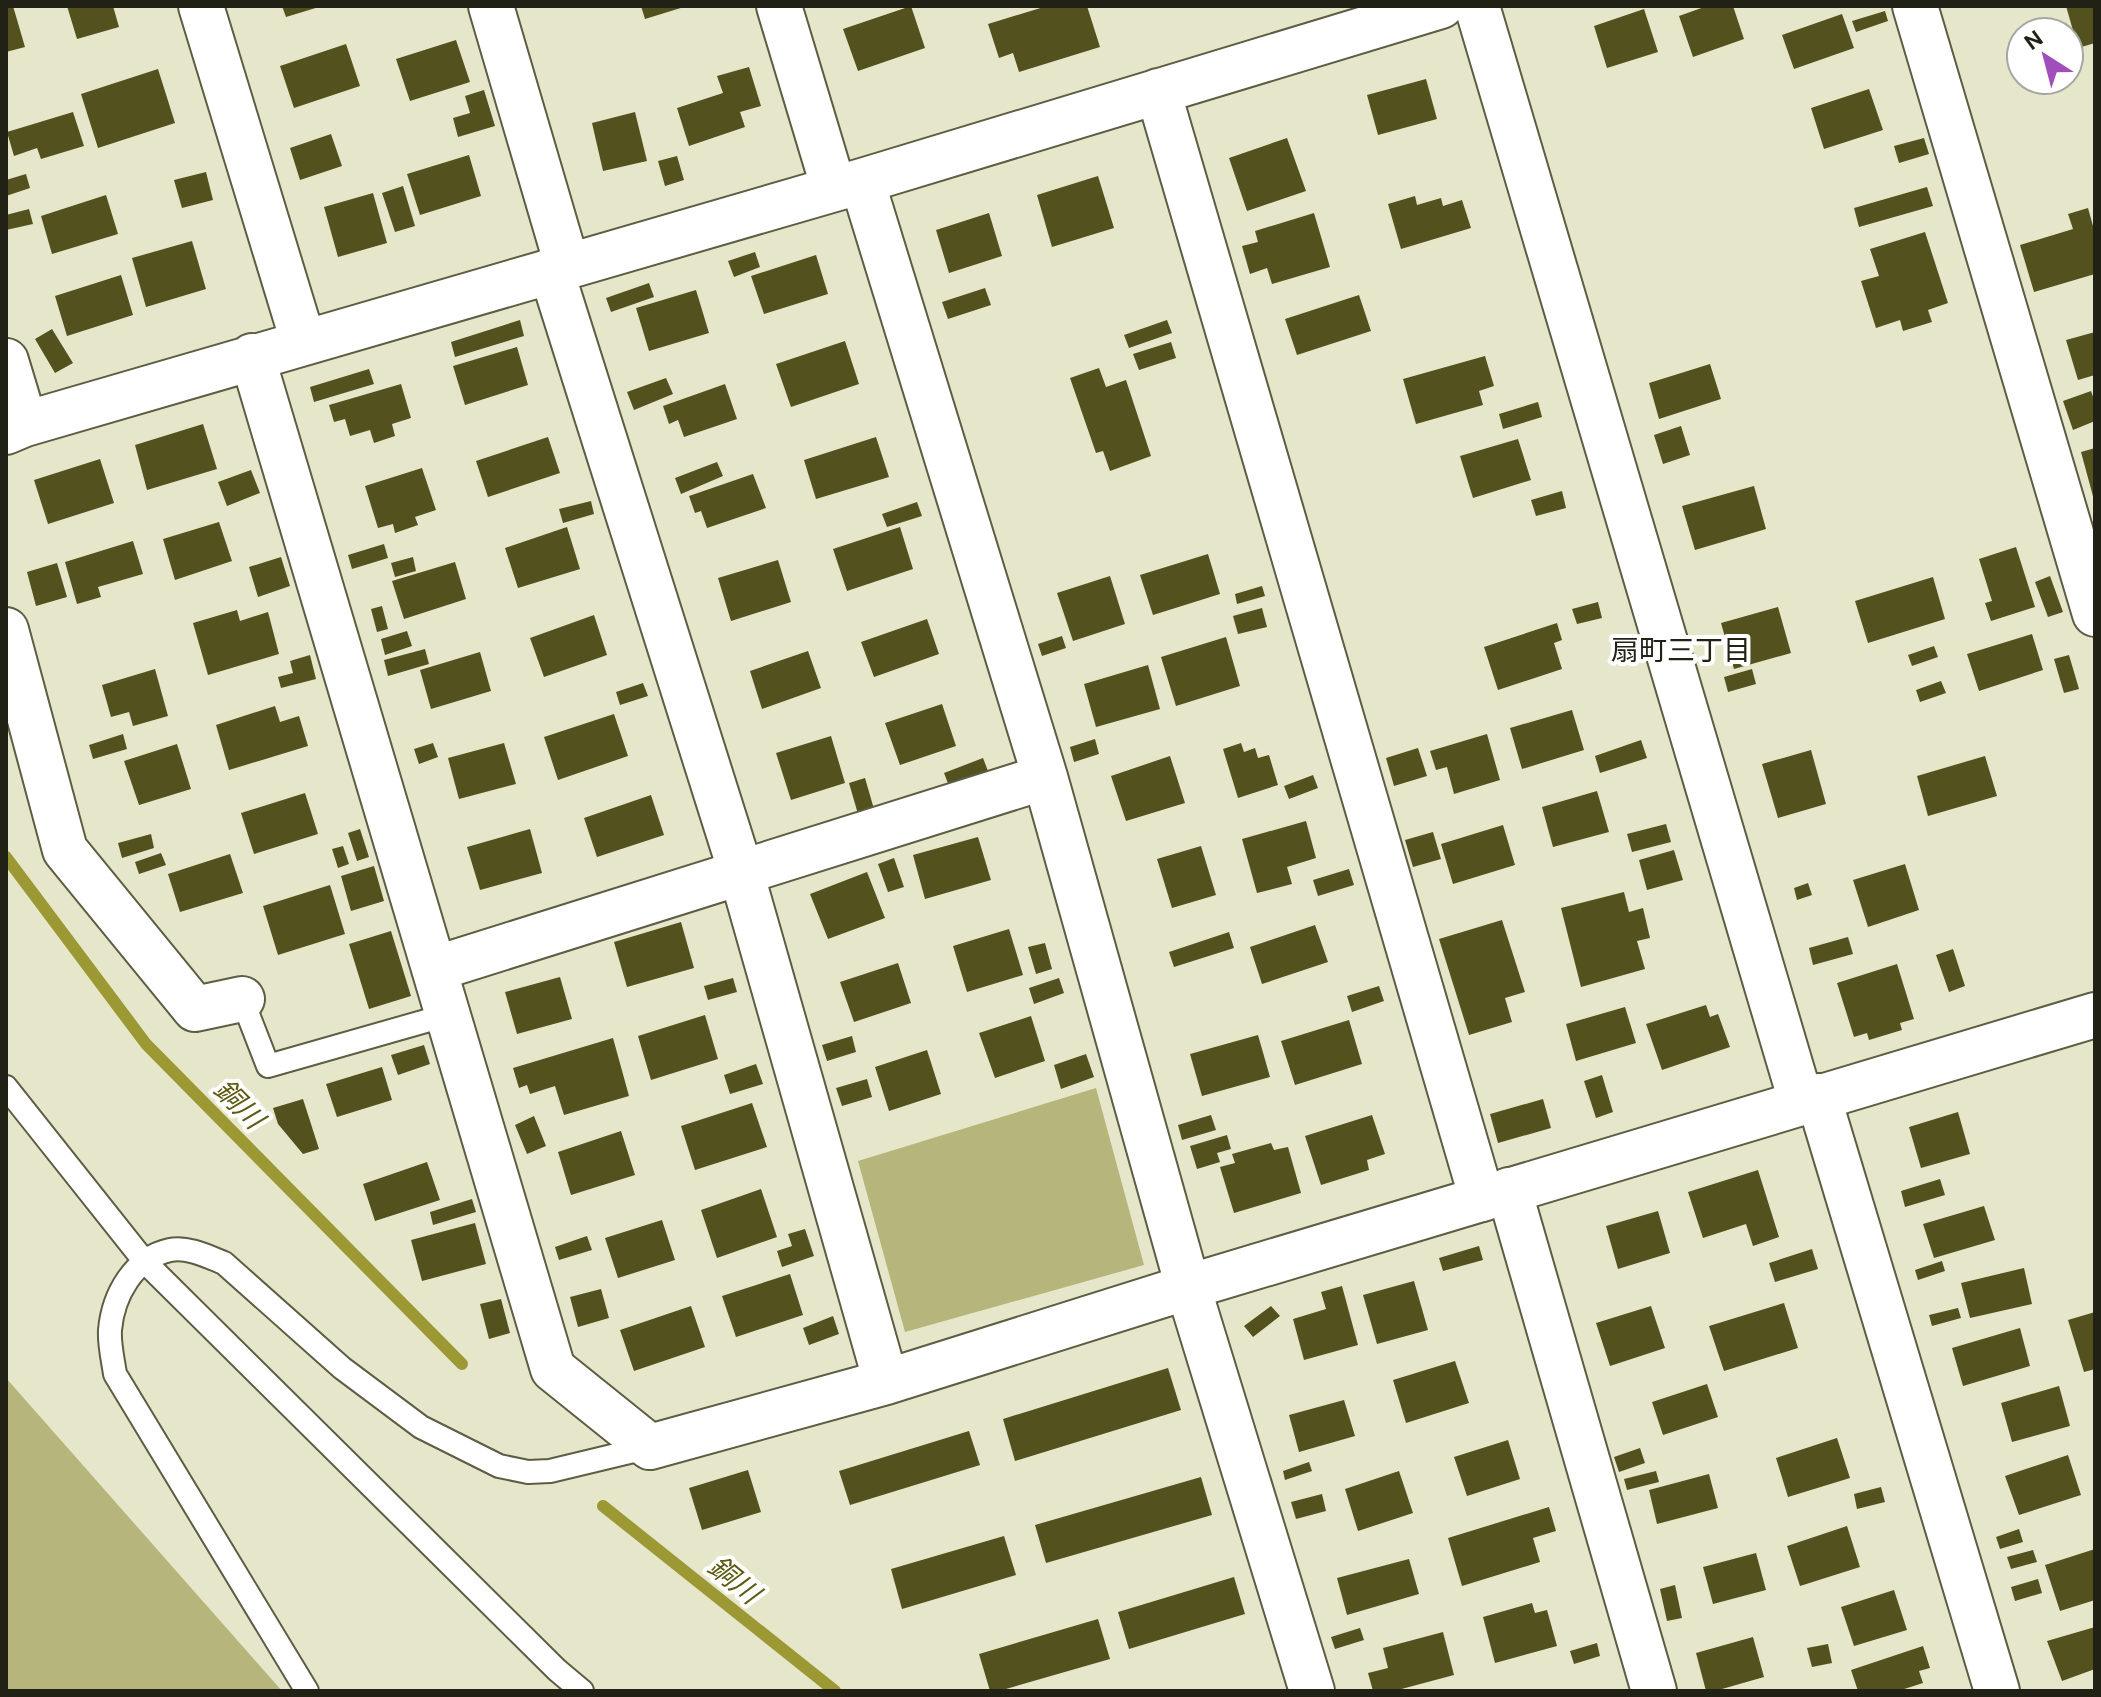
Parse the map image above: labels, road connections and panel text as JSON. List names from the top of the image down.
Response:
{
  "districts": ["扇町三丁目"],
  "water": ["銅川"],
  "north": "top left"
}
